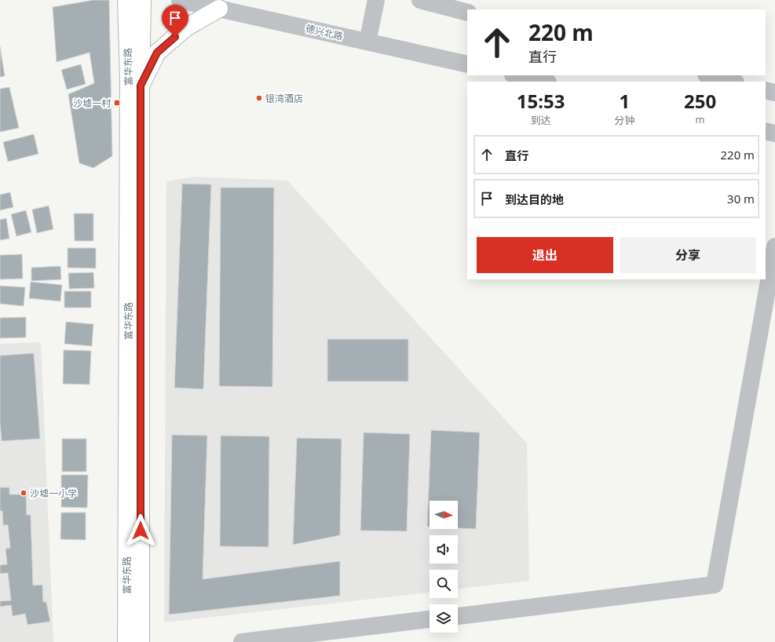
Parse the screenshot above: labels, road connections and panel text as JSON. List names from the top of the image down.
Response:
{
  "streets": {
    "main road": ["富华东路"],
    "street": ["德兴北路"]
  },
  "places": {
    "other": ["银湾酒店", "沙墟一小学"],
    "transit": ["沙墟一村"]
  },
  "north": "right",
  "page": {
    "turn": ["220 m", "直行"],
    "eta": [
      "15:53",
      "到达",
      "1",
      "分钟",
      "250",
      "m"
    ],
    "list": [
      {
        "name": "直行",
        "value": "220 m"
      },
      {
        "name": "到达目的地",
        "value": "30 m"
      }
    ],
    "buttons": ["退出", "分享"]
  }
}
